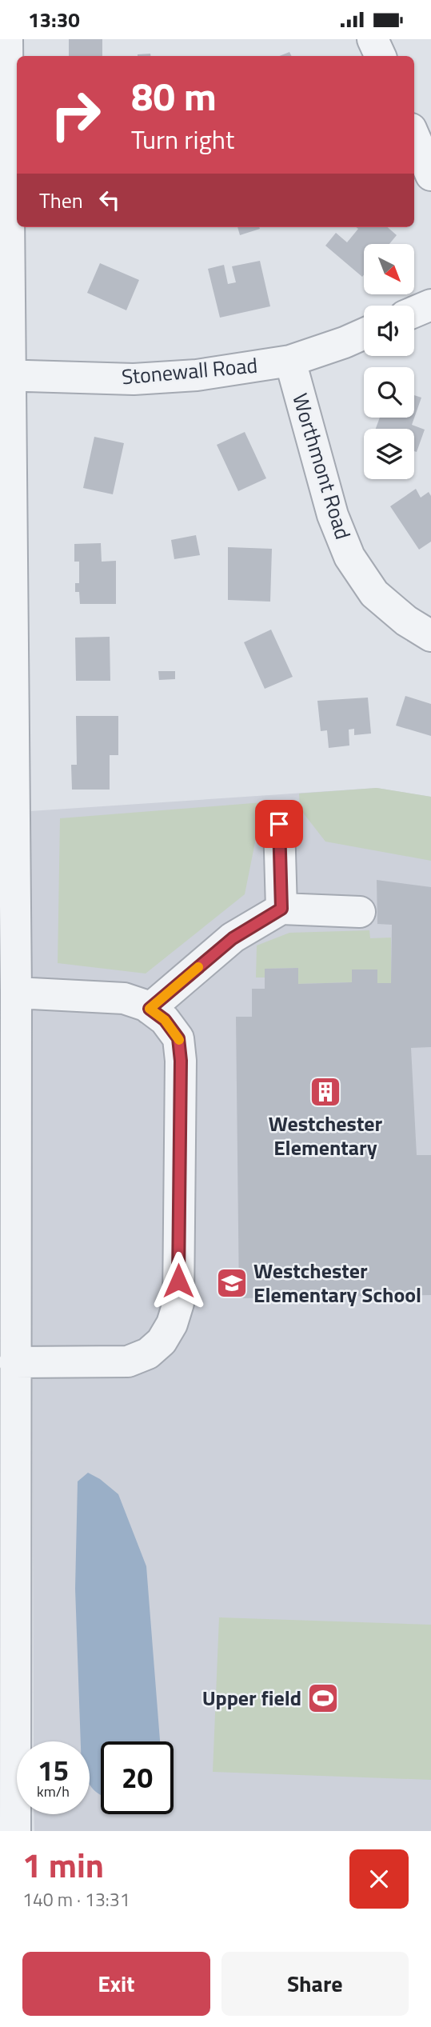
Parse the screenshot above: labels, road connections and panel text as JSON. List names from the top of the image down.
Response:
{
  "streets": {
    "street": ["Stonewall Road", "Worthmont Road"]
  },
  "crossings": [
    ["Stonewall Road", "Worthmont Road"]
  ],
  "places": {
    "building": ["Westchester Elementary"],
    "school or university": ["Westchester Elementary School"],
    "sports": ["Upper field"]
  },
  "north": "bottom right",
  "page": {
    "status": "13:30",
    "turn": ["80 m", "Turn right"],
    "then": "Then",
    "speed": "15 km/h",
    "limit": "20",
    "heading": ["1 min", "140 m · 13:31"],
    "buttons": ["Exit", "Share"]
  }
}
